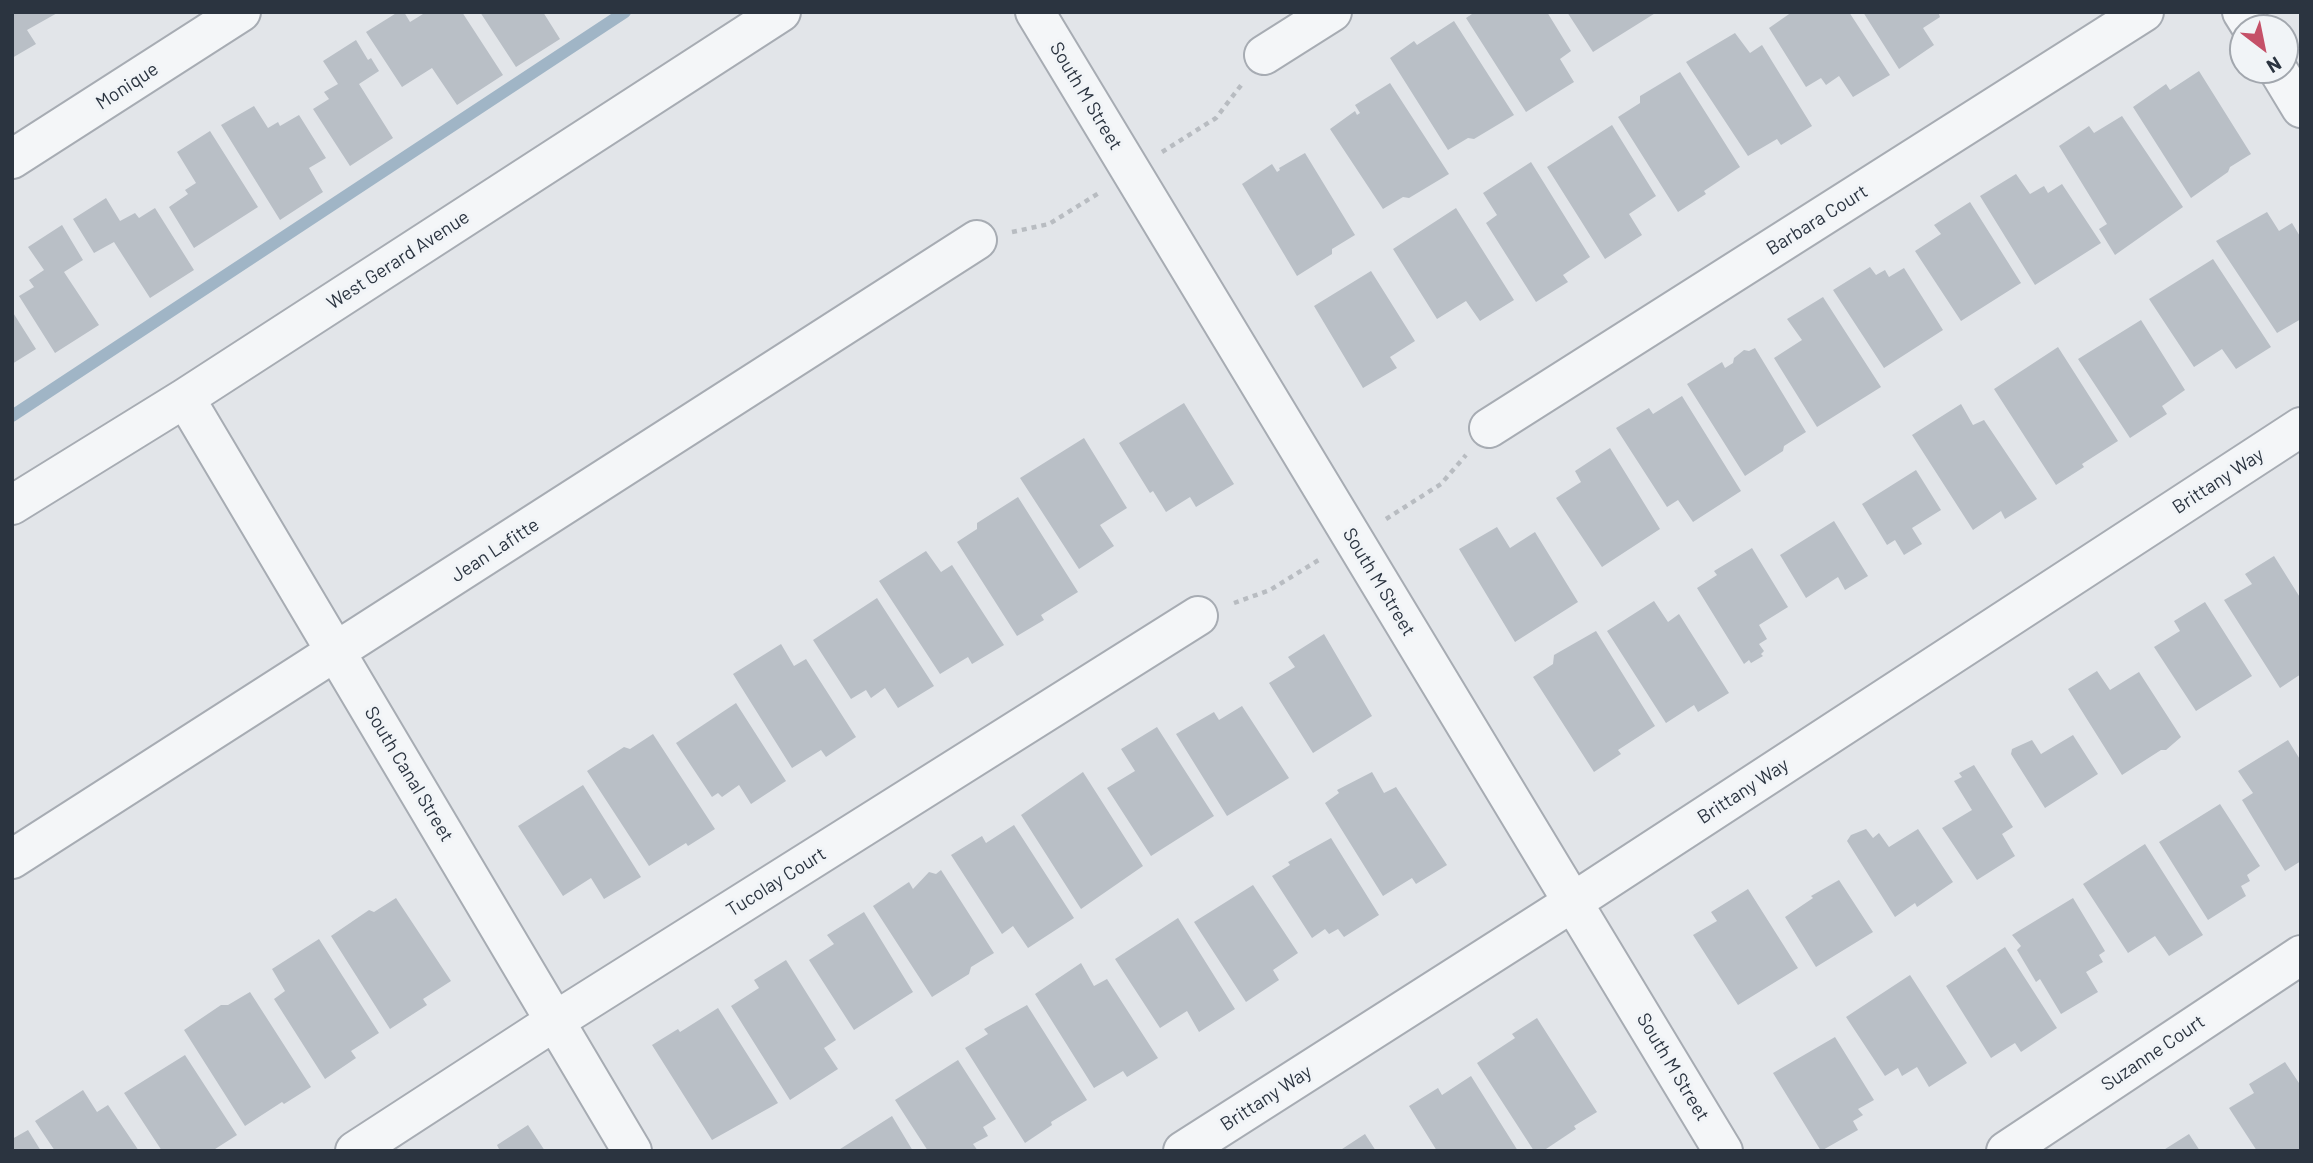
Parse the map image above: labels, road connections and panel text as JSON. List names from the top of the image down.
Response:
{
  "streets": {
    "street": [
      "Monique",
      "South M Street",
      "Barbara Court",
      "West Gerard Avenue",
      "Brittany Way",
      "Jean Lafitte",
      "South Canal Street",
      "Tucolay Court",
      "Suzanne Court"
    ]
  },
  "crossings": [
    ["South M Street", "Brittany Way"],
    ["West Gerard Avenue", "South Canal Street"],
    ["Jean Lafitte", "South Canal Street"],
    ["South Canal Street", "Tucolay Court"]
  ],
  "north": "bottom right"
}
